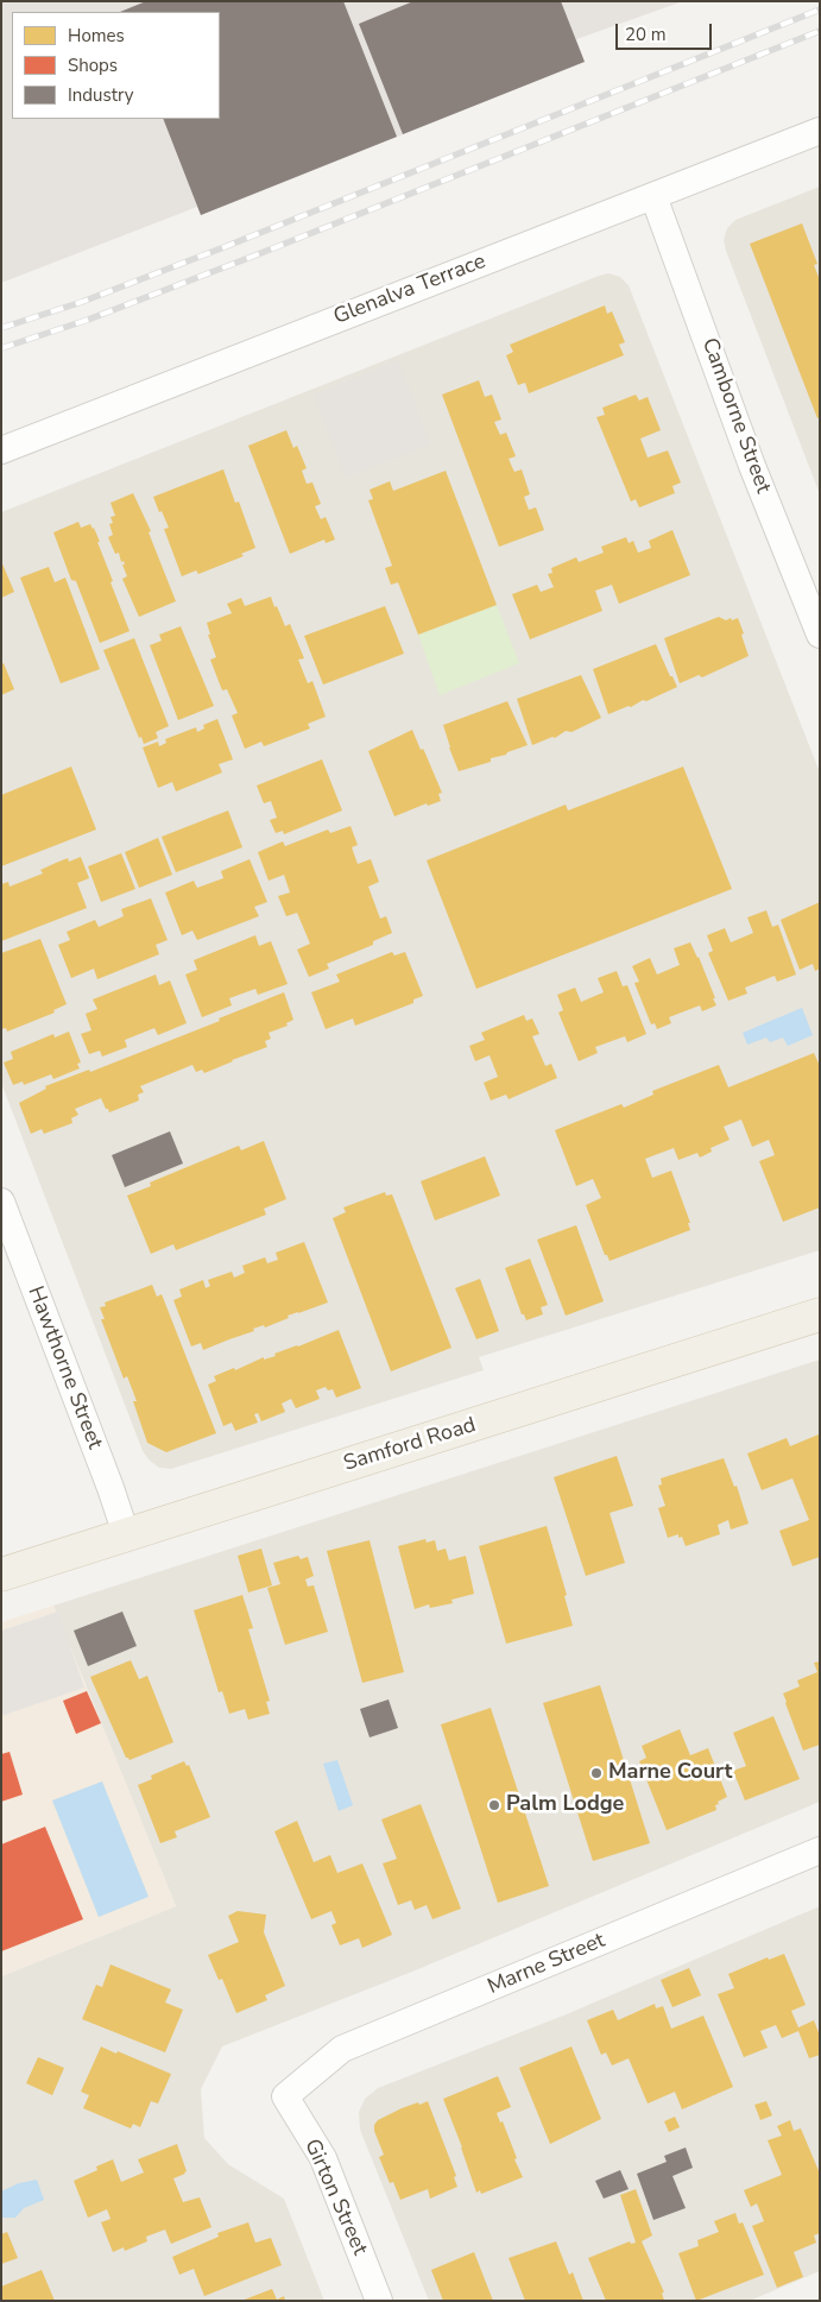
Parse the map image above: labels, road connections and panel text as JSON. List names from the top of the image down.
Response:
{
  "streets": {
    "main road": ["Samford Road"],
    "street": [
      "Glenalva Terrace",
      "Camborne Street",
      "Hawthorne Street",
      "Marne Street",
      "Girton Street"
    ]
  },
  "crossings": [
    ["Glenalva Terrace", "Camborne Street"],
    ["Hawthorne Street", "Samford Road"],
    ["Marne Street", "Girton Street"]
  ],
  "places": ["Marne Court", "Palm Lodge"],
  "legend": ["Homes", "Shops", "Industry"],
  "scale_bar": "20 m"
}
